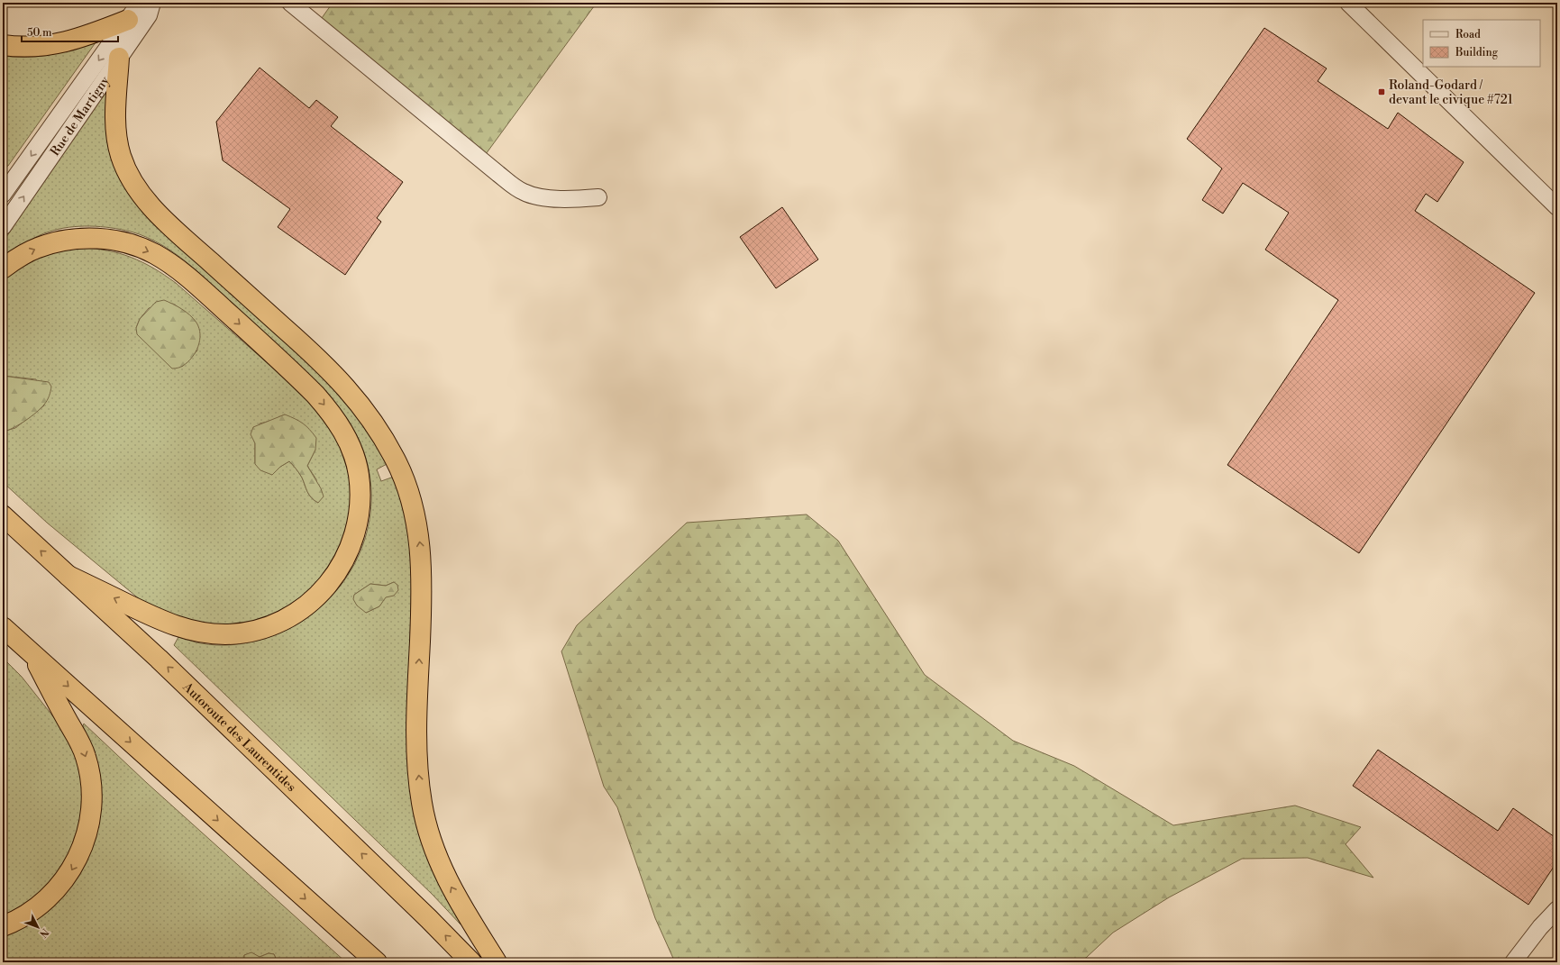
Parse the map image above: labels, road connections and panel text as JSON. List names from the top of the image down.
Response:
{
  "streets": {
    "highway": ["Autoroute des Laurentides"],
    "street": ["Rue de Martigny"]
  },
  "places": {
    "transit": ["Roland-Godard / devant le civique #721"]
  },
  "legend": ["Road", "Building"],
  "scale_bar": "50 m",
  "north": "bottom right"
}
